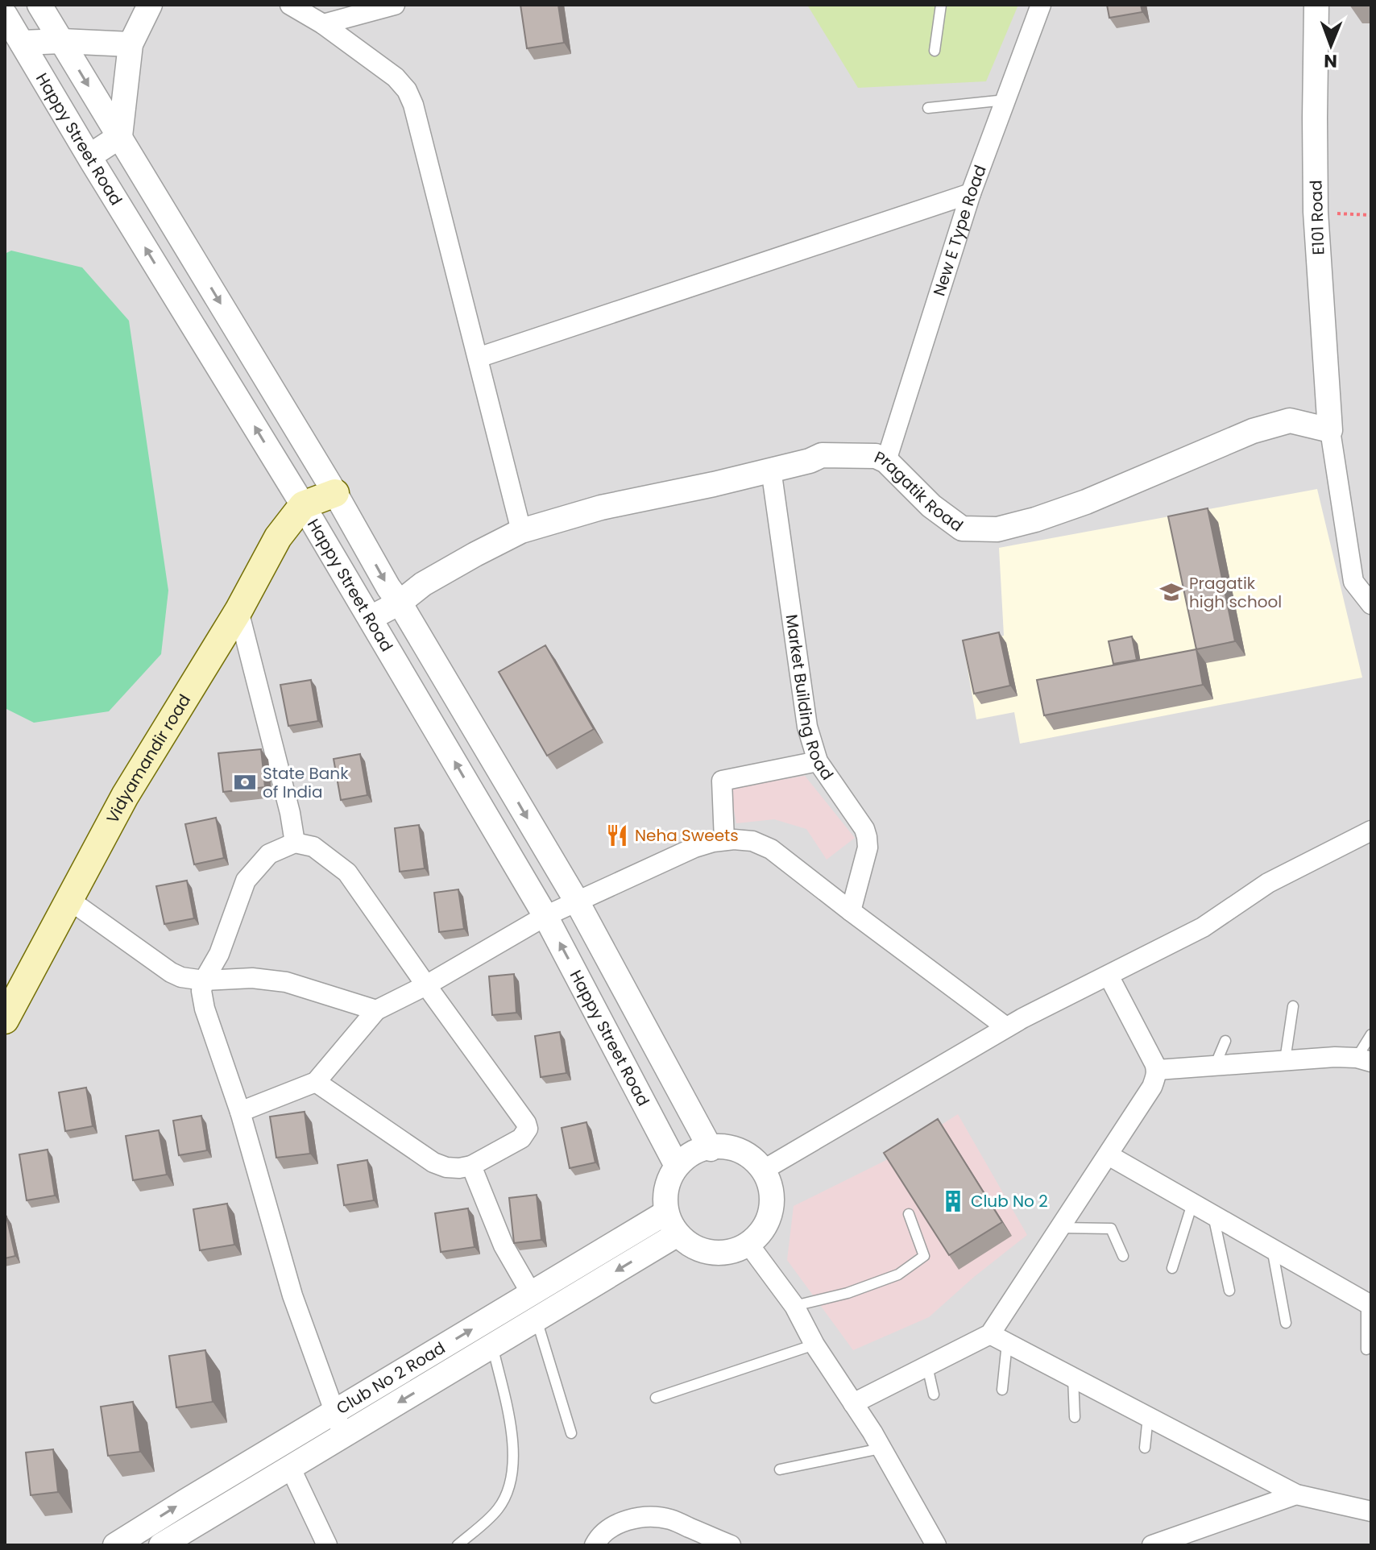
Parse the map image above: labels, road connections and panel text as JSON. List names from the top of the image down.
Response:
{
  "streets": {
    "main road": ["Vidyamandir road"],
    "street": [
      "Happy Street Road",
      "E101 Road",
      "New E Type Road",
      "Pragatik Road",
      "Market Building Road",
      "Club No 2 Road"
    ]
  },
  "crossings": [
    ["Happy Street Road", "Pragatik Road"],
    ["Happy Street Road", "Vidyamandir road"],
    ["Happy Street Road", "Club No 2 Road"],
    ["E101 Road", "Pragatik Road"],
    ["New E Type Road", "Pragatik Road"],
    ["Pragatik Road", "Market Building Road"]
  ],
  "places": {
    "school or university": ["Pragatik high school"],
    "bank": ["State Bank of India"],
    "restaurant": ["Neha Sweets"],
    "building": ["Club No 2"]
  },
  "north": "bottom"
}
